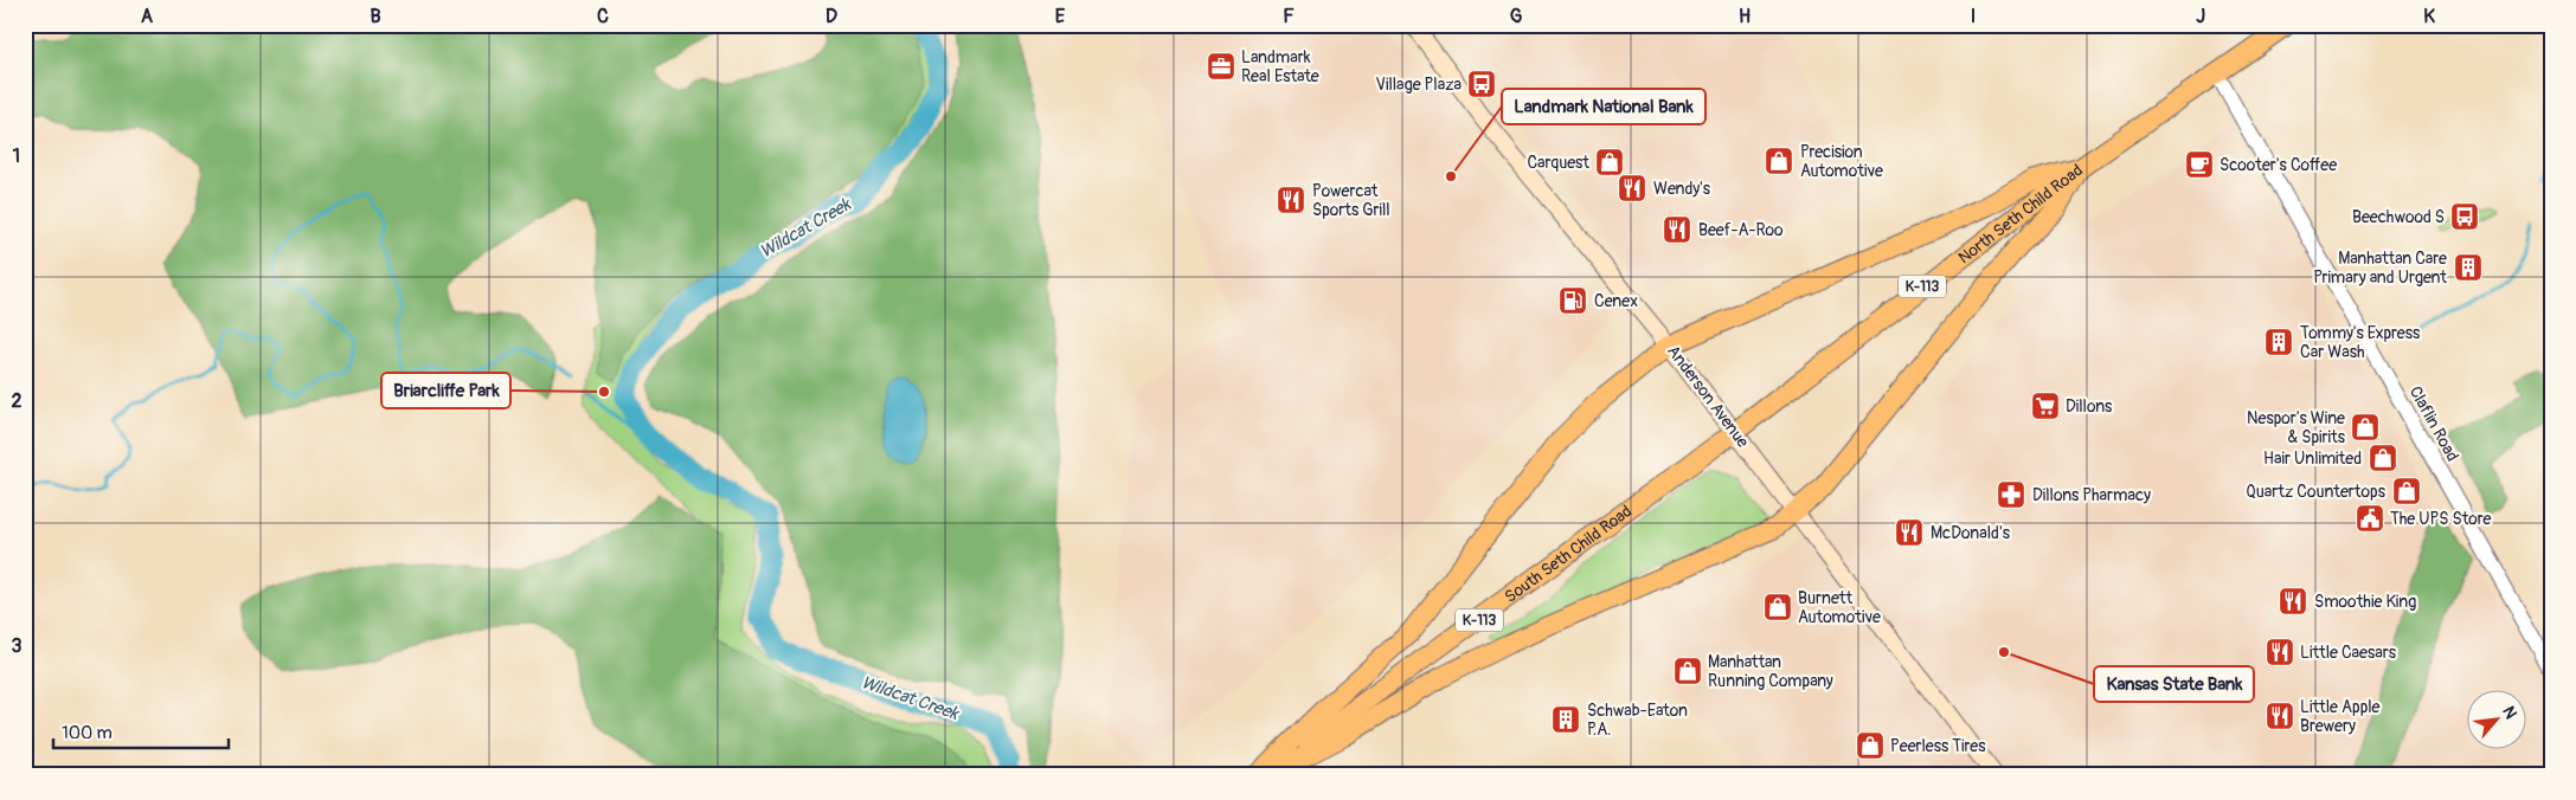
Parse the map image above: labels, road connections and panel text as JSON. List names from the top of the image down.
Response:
{
  "streets": {
    "main road": [
      "North Seth Child Road",
      "K-113",
      "Anderson Avenue",
      "South Seth Child Road"
    ],
    "street": ["Claflin Road"]
  },
  "crossings": [
    ["North Seth Child Road", "Claflin Road"],
    ["North Seth Child Road", "South Seth Child Road"]
  ],
  "water": ["Wildcat Creek"],
  "places": {
    "office": ["Landmark Real Estate"],
    "bus stop": ["Village Plaza", "Beechwood S"],
    "shop": [
      "Precision Automotive",
      "Carquest",
      "Nespor's Wine & Spirits",
      "Hair Unlimited",
      "Quartz Countertops",
      "Burnett Automotive",
      "Manhattan Running Company",
      "Peerless Tires"
    ],
    "cafe": ["Scooter's Coffee"],
    "other": ["Landmark National Bank", "Briarcliffe Park", "Kansas State Bank"],
    "restaurant": [
      "Wendy's",
      "Powercat Sports Grill",
      "Beef-A-Roo",
      "McDonald's",
      "Smoothie King",
      "Little Caesars",
      "Little Apple Brewery"
    ],
    "building": ["Manhattan Care Primary and Urgent", "Tommy's Express Car Wash", "Schwab-Eaton P.A."],
    "fuel station": ["Cenex"],
    "supermarket": ["Dillons"],
    "pharmacy": ["Dillons Pharmacy"],
    "public building": ["The UPS Store"]
  },
  "scale_bar": "100 m",
  "north": "top right",
  "grid": {
    "columns": [
      "A",
      "B",
      "C",
      "D",
      "E",
      "F",
      "G",
      "H",
      "I",
      "J",
      "K"
    ],
    "rows": ["1", "2", "3"]
  }
}
